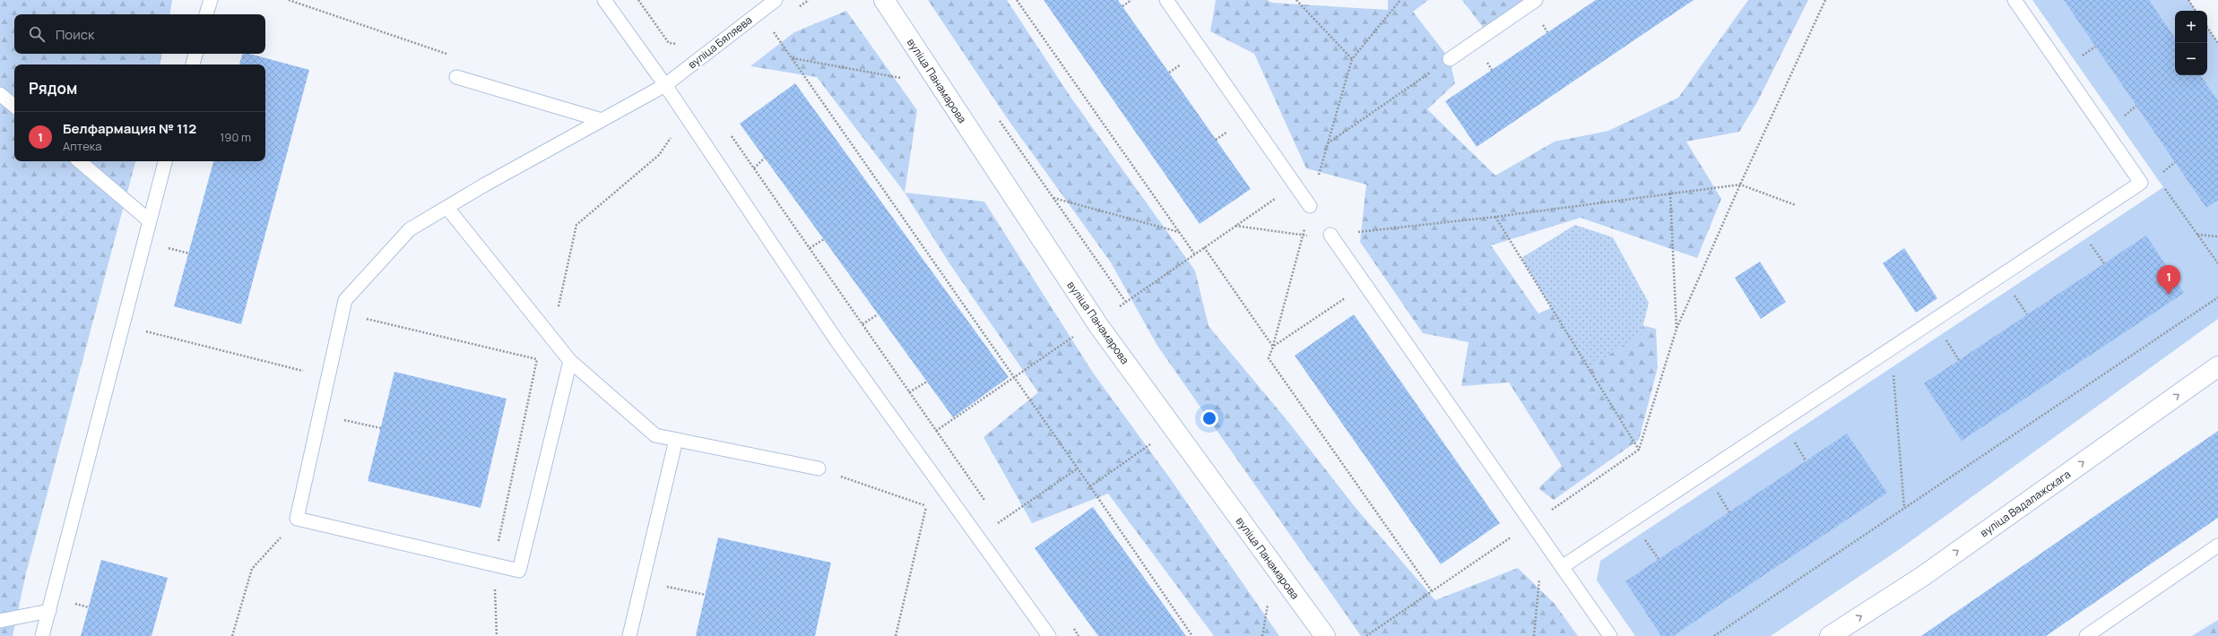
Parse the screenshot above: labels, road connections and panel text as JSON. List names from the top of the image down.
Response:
{
  "streets": {
    "street": ["вуліца Панамарова", "вуліца Вадалажскага"],
    "lane": ["вуліца Бяляева"]
  },
  "one_way": ["вуліца Вадалажскага"],
  "page": {
    "map_buttons": ["+", "−"],
    "search": "Поиск",
    "heading": "Рядом",
    "list": [
      {
        "mark": "1",
        "name": "Белфармация № 112",
        "note": "Аптека",
        "value": "190 m"
      }
    ],
    "pins": "1"
  }
}
